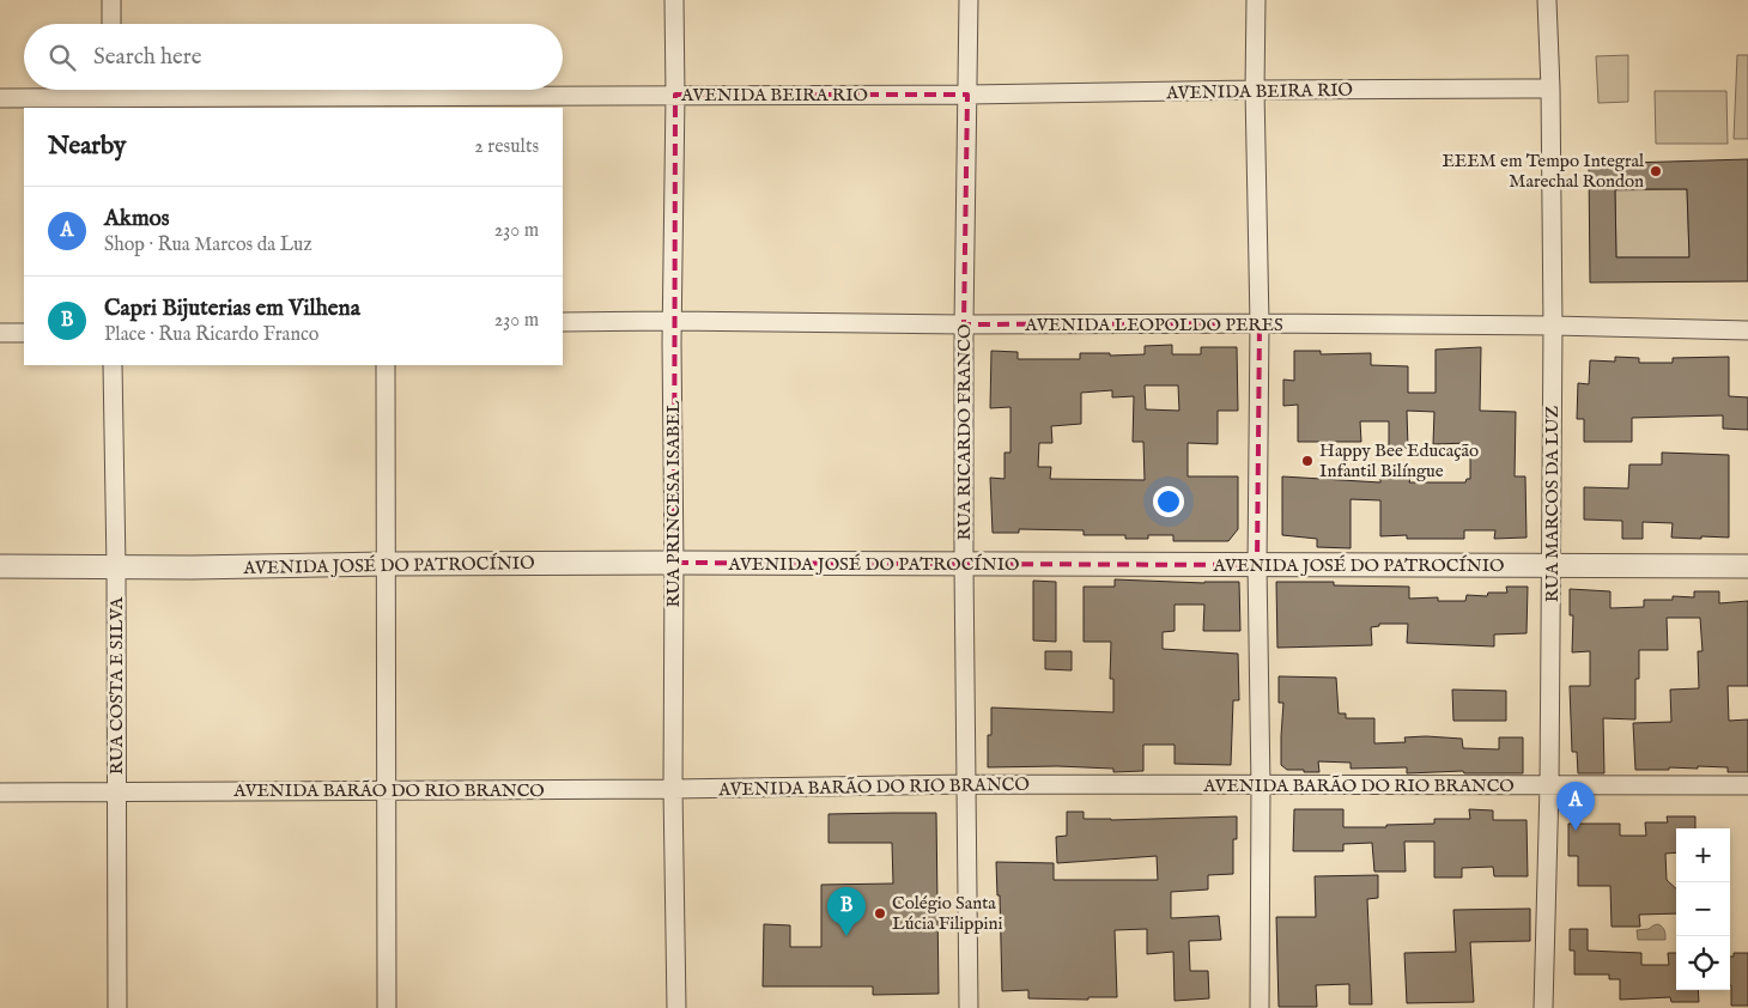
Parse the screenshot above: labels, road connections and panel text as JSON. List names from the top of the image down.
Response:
{
  "streets": {
    "street": [
      "AVENIDA BEIRA RIO",
      "AVENIDA LEOPOLDO PERES",
      "RUA RICARDO FRANCO",
      "RUA PRINCESA ISABEL",
      "RUA MARCOS DA LUZ",
      "AVENIDA JOSÉ DO PATROCÍNIO",
      "RUA COSTA E SILVA",
      "AVENIDA BARÃO DO RIO BRANCO"
    ]
  },
  "crossings": [
    ["AVENIDA BEIRA RIO", "RUA RICARDO FRANCO"],
    ["AVENIDA BEIRA RIO", "RUA PRINCESA ISABEL"],
    ["AVENIDA BEIRA RIO", "RUA MARCOS DA LUZ"],
    ["AVENIDA LEOPOLDO PERES", "RUA RICARDO FRANCO"],
    ["AVENIDA LEOPOLDO PERES", "RUA PRINCESA ISABEL"],
    ["AVENIDA LEOPOLDO PERES", "RUA MARCOS DA LUZ"],
    ["RUA RICARDO FRANCO", "AVENIDA JOSÉ DO PATROCÍNIO"],
    ["RUA RICARDO FRANCO", "AVENIDA BARÃO DO RIO BRANCO"],
    ["RUA PRINCESA ISABEL", "AVENIDA JOSÉ DO PATROCÍNIO"],
    ["RUA PRINCESA ISABEL", "AVENIDA BARÃO DO RIO BRANCO"],
    ["RUA MARCOS DA LUZ", "AVENIDA JOSÉ DO PATROCÍNIO"],
    ["RUA MARCOS DA LUZ", "AVENIDA BARÃO DO RIO BRANCO"],
    ["AVENIDA JOSÉ DO PATROCÍNIO", "RUA COSTA E SILVA"],
    ["RUA COSTA E SILVA", "AVENIDA BARÃO DO RIO BRANCO"]
  ],
  "places": ["EEEM em Tempo Integral Marechal Rondon", "Happy Bee Educação Infantil Bilíngue", "Colégio Santa Lúcia Filippini"],
  "page": {
    "search": "Search here",
    "heading": ["Nearby", "2 results"],
    "list": [
      {
        "mark": "A",
        "name": "Akmos",
        "note": "Shop · Rua Marcos da Luz",
        "value": "230 m"
      },
      {
        "mark": "B",
        "name": "Capri Bijuterias em Vilhena",
        "note": "Place · Rua Ricardo Franco",
        "value": "230 m"
      }
    ],
    "pins": ["A", "B"],
    "map_buttons": ["+", "−"]
  }
}
